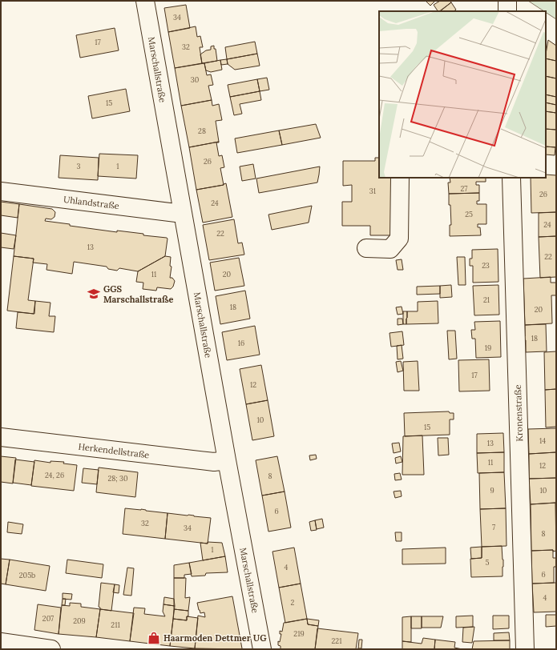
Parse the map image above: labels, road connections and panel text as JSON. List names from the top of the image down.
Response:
{
  "streets": {
    "street": [
      "Marschallstraße",
      "Uhlandstraße",
      "Kronenstraße",
      "Herkendellstraße"
    ]
  },
  "crossings": [
    ["Marschallstraße", "Uhlandstraße"],
    ["Marschallstraße", "Herkendellstraße"]
  ],
  "places": {
    "school or university": ["GGS Marschallstraße"],
    "shop": ["Haarmoden Dettmer UG"]
  },
  "house_numbers": [
    "34",
    "17",
    "32",
    "30",
    "15",
    "28",
    "26",
    "3",
    "1",
    "27",
    "31",
    "26",
    "24",
    "25",
    "24",
    "22",
    "13",
    "22",
    "23",
    "11",
    "20",
    "21",
    "18",
    "20",
    "18",
    "16",
    "19",
    "17",
    "12",
    "10",
    "15",
    "14",
    "13",
    "11",
    "12",
    "24, 26",
    "8",
    "28; 30",
    "9",
    "10",
    "6",
    "32",
    "7",
    "34",
    "8",
    "1",
    "5",
    "4",
    "6",
    "205b",
    "4",
    "2",
    "207",
    "209",
    "211",
    "219",
    "221"
  ]
}
